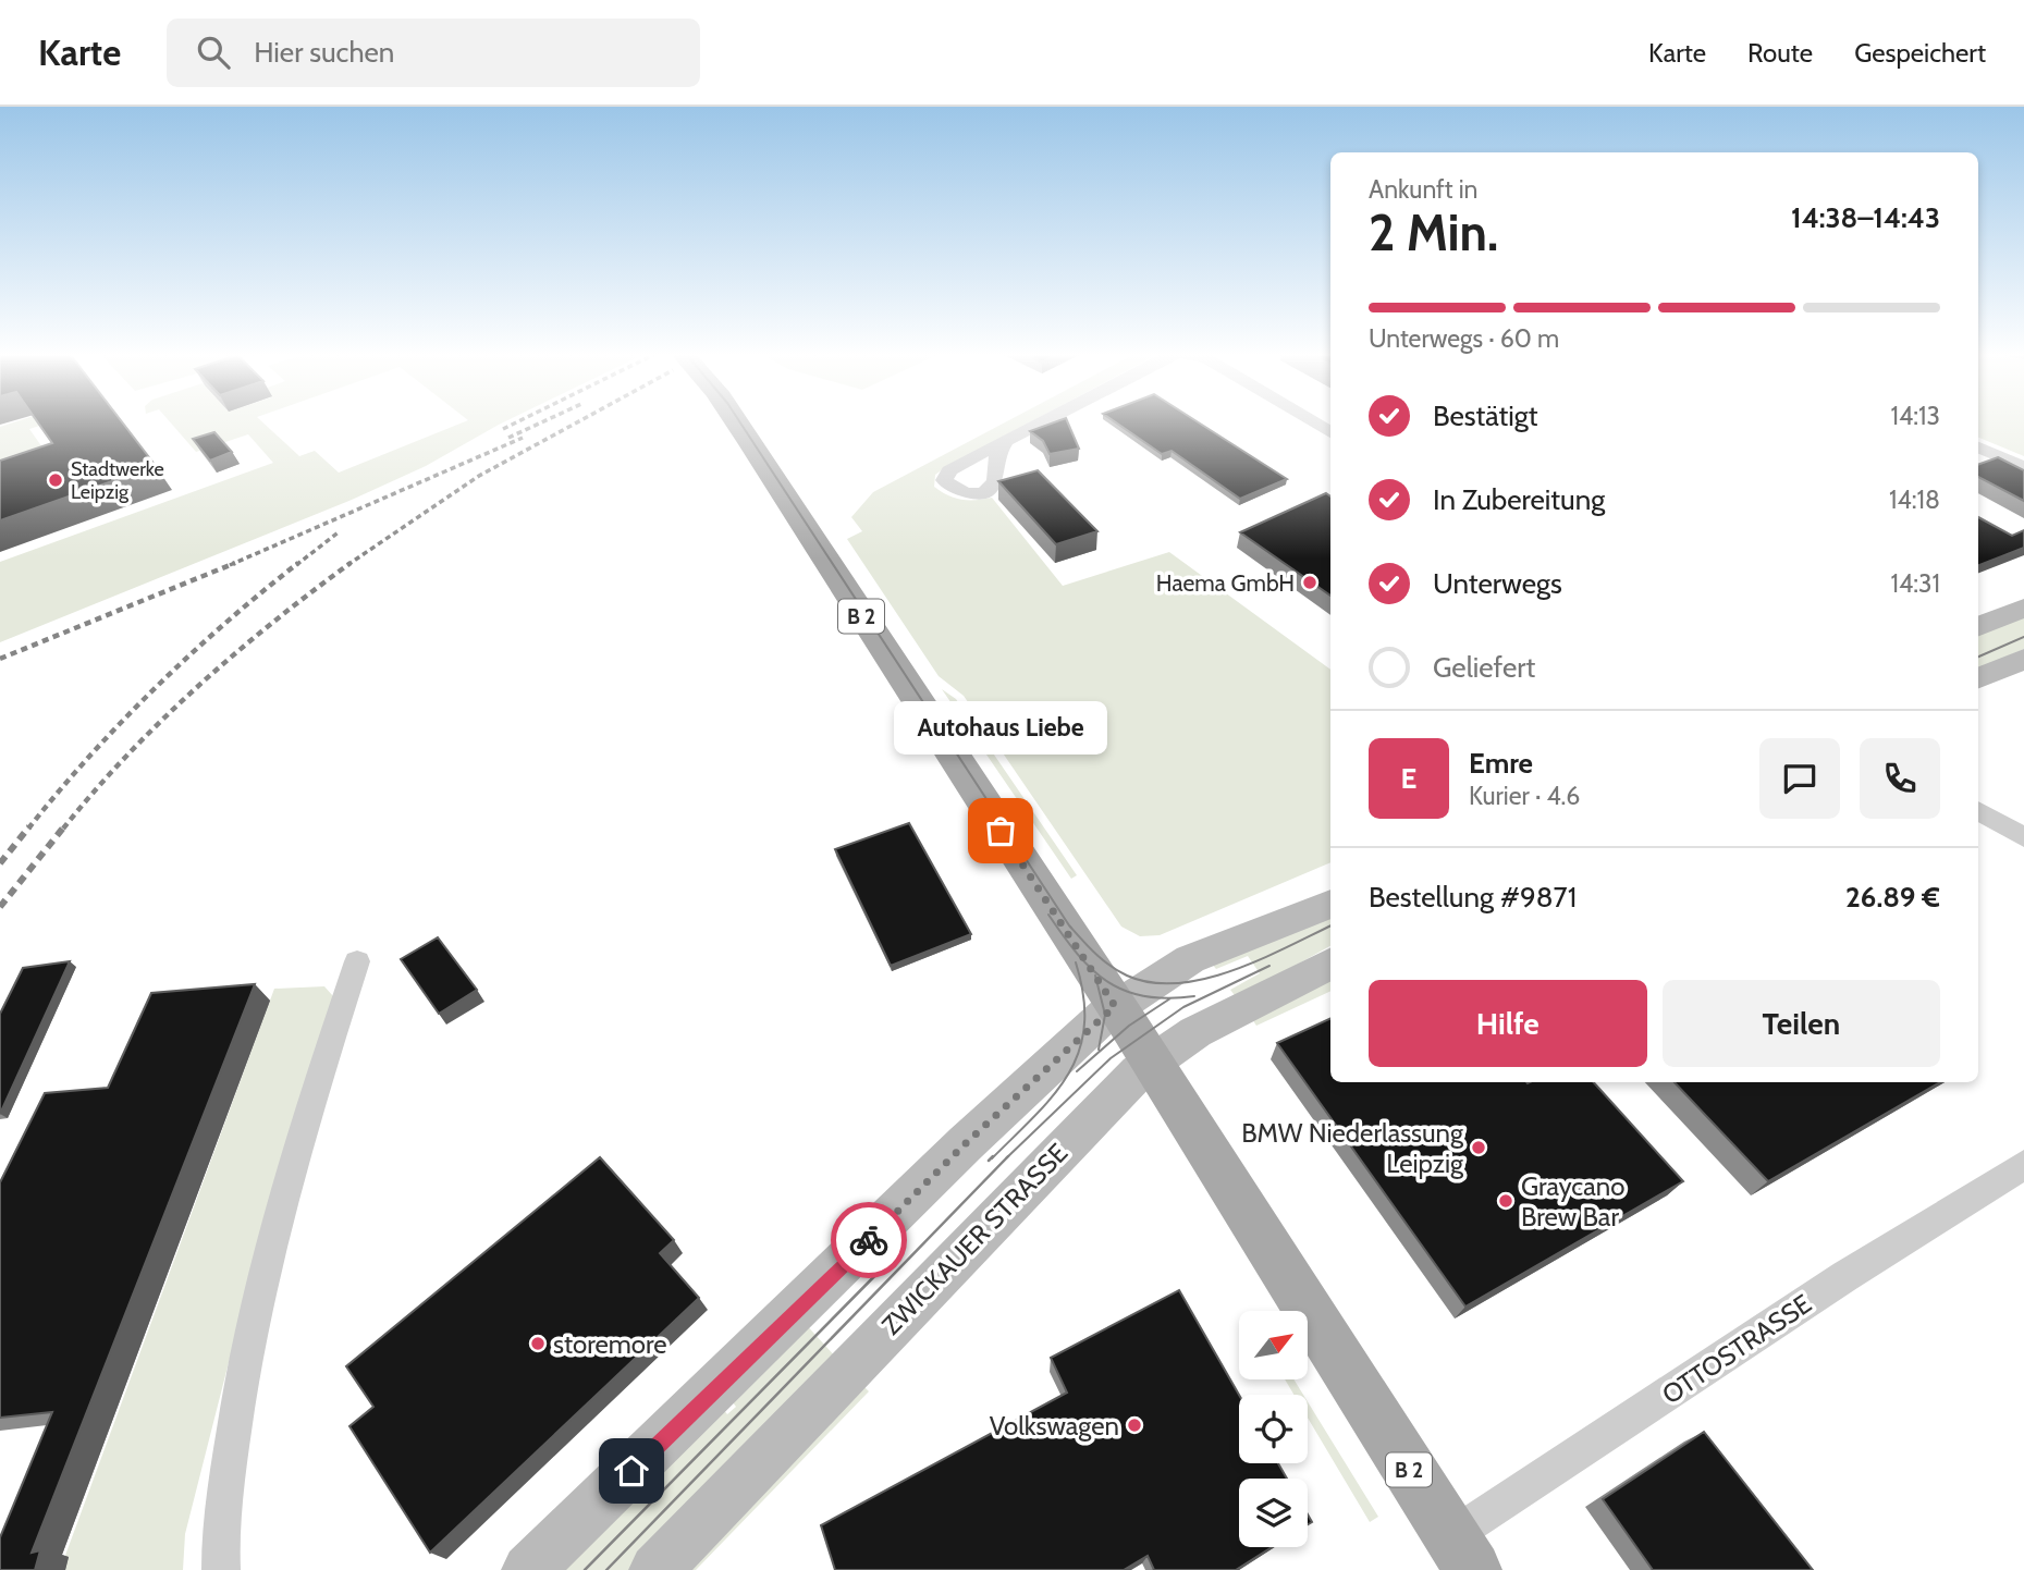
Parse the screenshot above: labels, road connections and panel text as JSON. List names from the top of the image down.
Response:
{
  "streets": {
    "main road": ["B 2", "ZWICKAUER STRASSE"],
    "street": ["OTTOSTRASSE"]
  },
  "crossings": [
    ["B 2", "ZWICKAUER STRASSE"],
    ["B 2", "OTTOSTRASSE"]
  ],
  "places": [
    "Stadtwerke Leipzig",
    "Haema GmbH",
    "Autohaus Liebe",
    "BMW Niederlassung Leipzig",
    "Graycano Brew Bar",
    "storemore",
    "Volkswagen"
  ],
  "north": "top right",
  "page": {
    "header": "Karte",
    "search": "Hier suchen",
    "nav": ["Karte", "Route", "Gespeichert"],
    "heading": ["2 Min.", "Ankunft in", "14:38–14:43"],
    "panel": [
      "Emre",
      "Kurier · 4.6",
      "Bestellung #9871",
      "26.89 €"
    ],
    "bar": "Unterwegs · 60 m",
    "list": [
      ["Bestätigt", "14:13"],
      ["In Zubereitung", "14:18"],
      ["Unterwegs", "14:31"],
      "Geliefert"
    ],
    "bubble": "Autohaus Liebe",
    "round": "E",
    "buttons": ["Hilfe", "Teilen"]
  }
}
